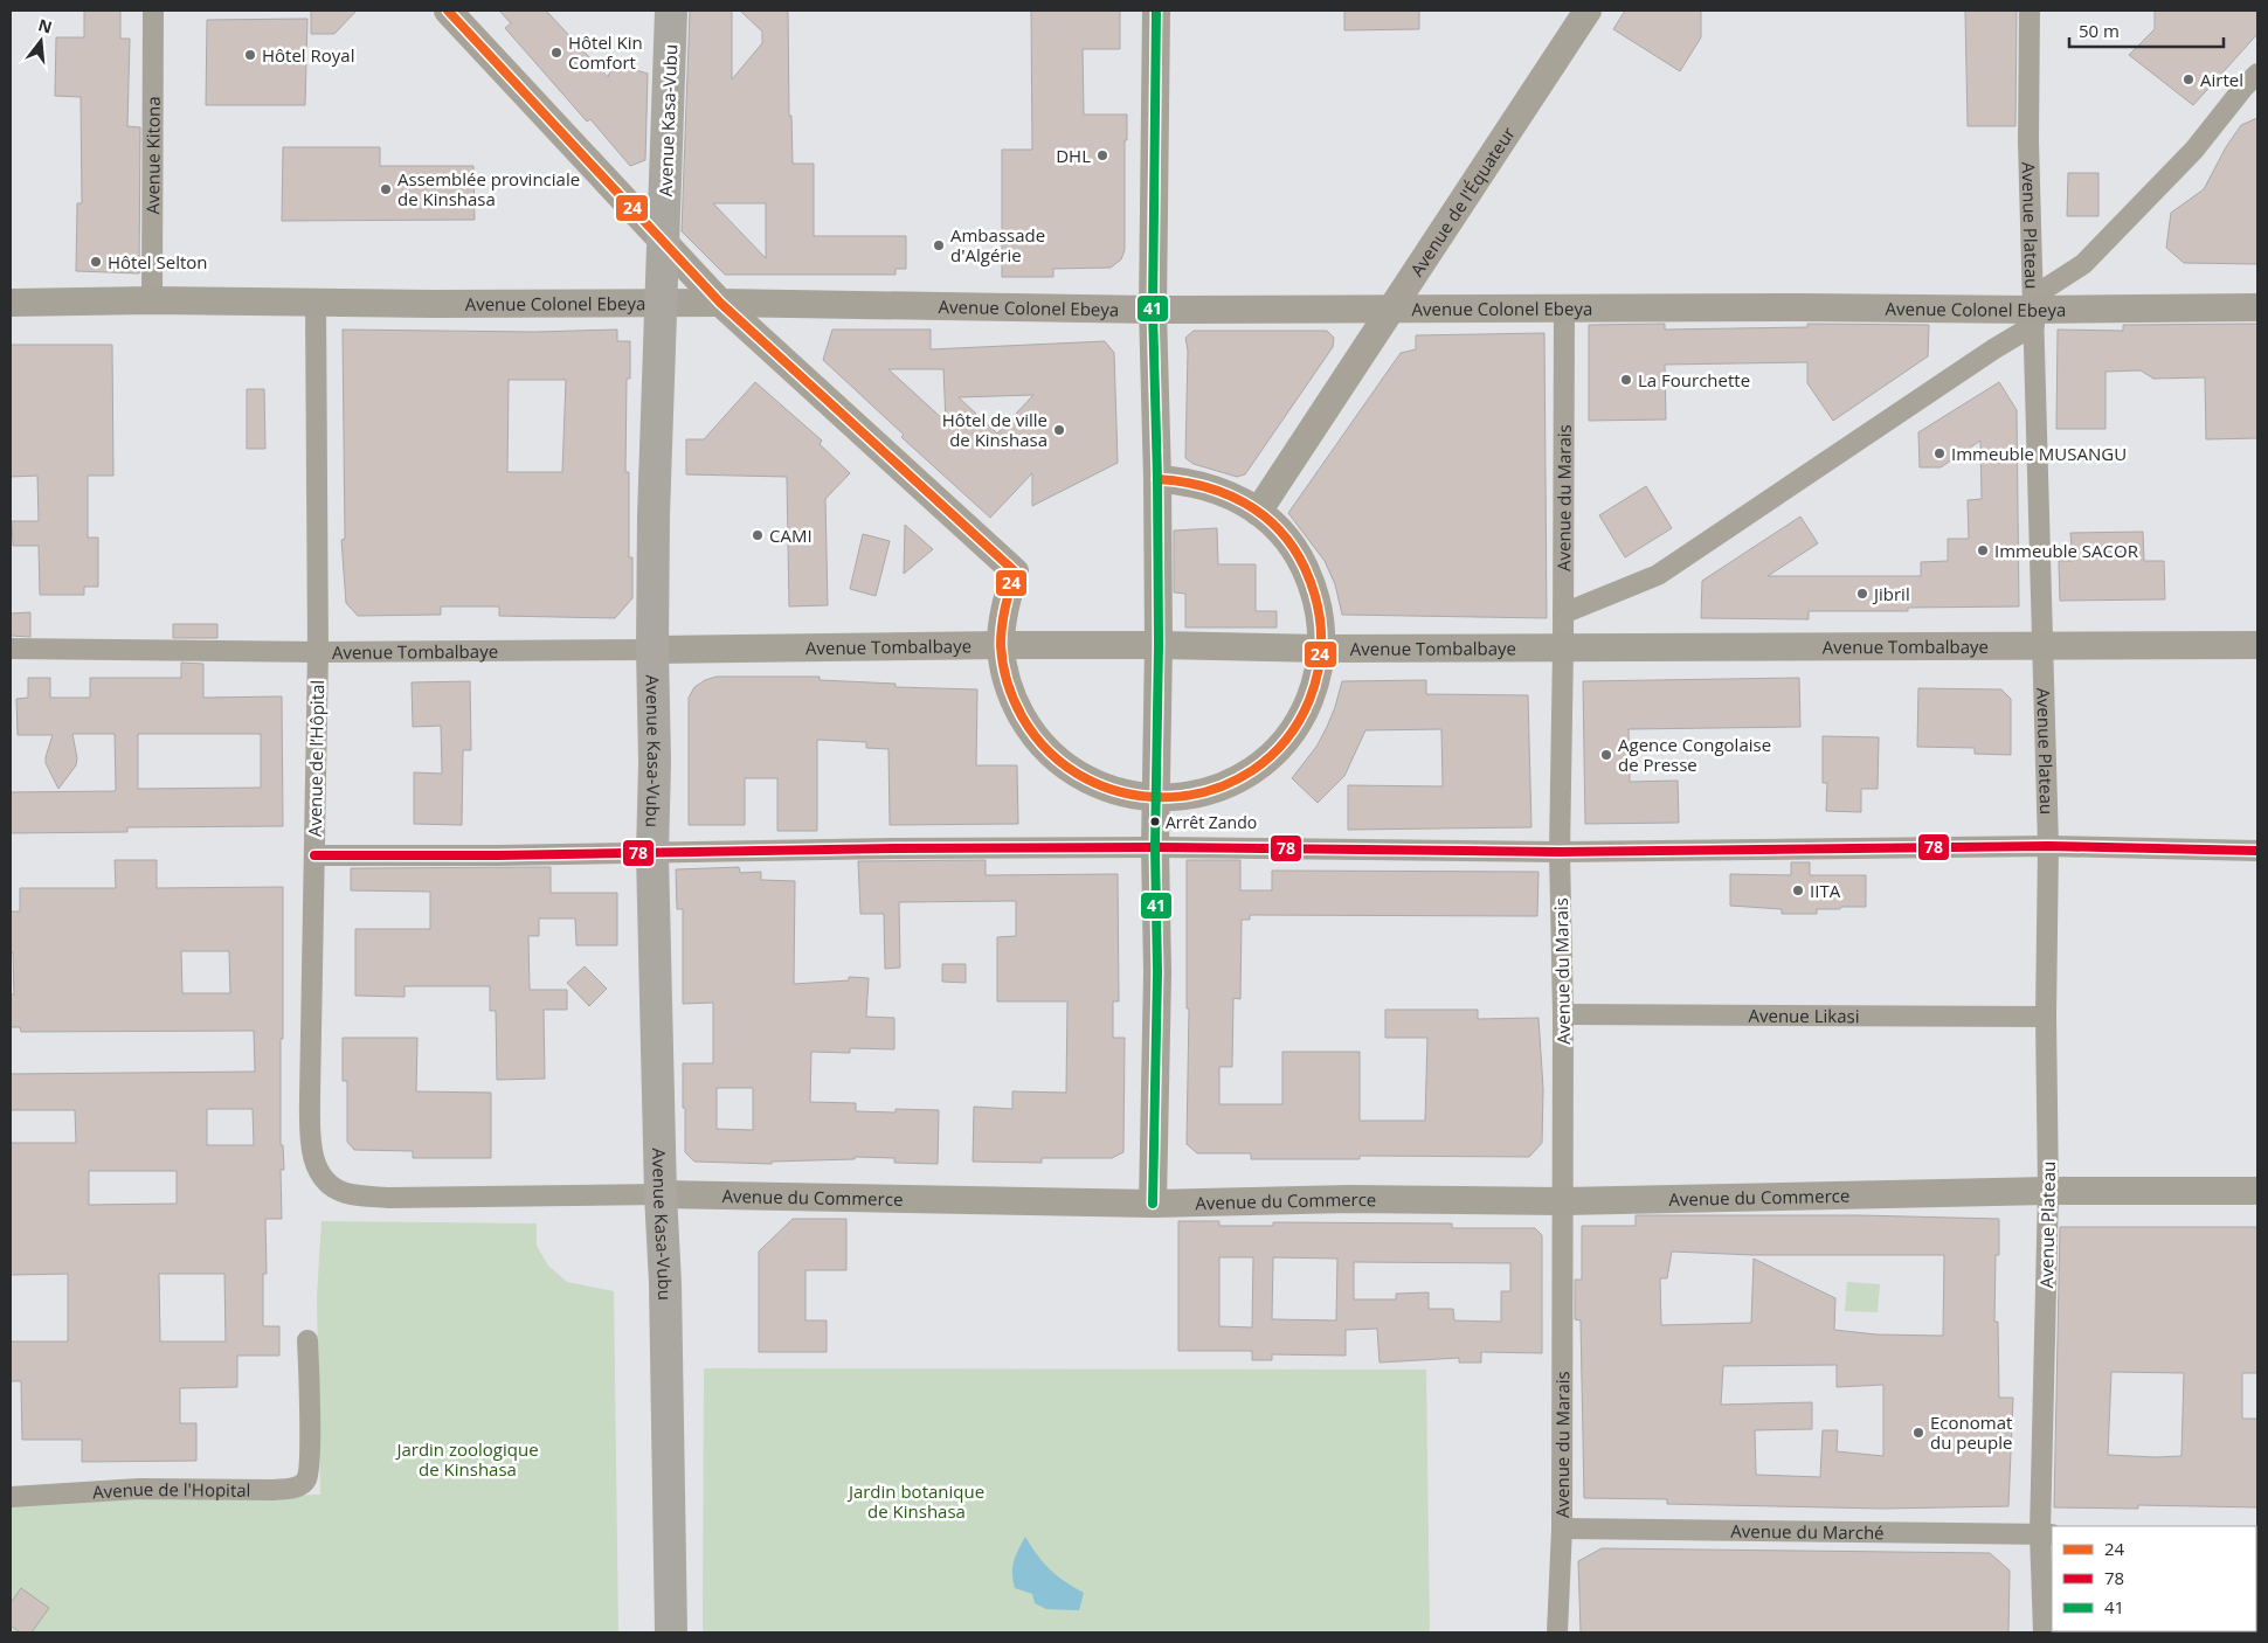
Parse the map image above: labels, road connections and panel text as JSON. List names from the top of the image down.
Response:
{
  "streets": {
    "main road": ["Avenue Kasa-Vubu"],
    "street": [
      "Avenue Kitona",
      "Avenue de l'Équateur",
      "Avenue Plateau",
      "Avenue Colonel Ebeya",
      "Avenue du Marais",
      "Avenue Tombalbaye",
      "Avenue de l’Hôpital",
      "Avenue Likasi",
      "Avenue du Commerce",
      "Avenue de l'Hopital",
      "Avenue du Marché"
    ]
  },
  "crossings": [
    ["Avenue Kasa-Vubu", "Avenue Colonel Ebeya"],
    ["Avenue Kasa-Vubu", "Avenue Tombalbaye"],
    ["Avenue Kasa-Vubu", "Avenue du Commerce"],
    ["Avenue Kitona", "Avenue Colonel Ebeya"],
    ["Avenue de l'Équateur", "Avenue Colonel Ebeya"],
    ["Avenue Plateau", "Avenue Colonel Ebeya"],
    ["Avenue Plateau", "Avenue Tombalbaye"],
    ["Avenue Plateau", "Avenue Likasi"],
    ["Avenue Plateau", "Avenue du Commerce"],
    ["Avenue Plateau", "Avenue du Marché"],
    ["Avenue Colonel Ebeya", "Avenue du Marais"],
    ["Avenue Colonel Ebeya", "Avenue de l’Hôpital"],
    ["Avenue du Marais", "Avenue Tombalbaye"],
    ["Avenue du Marais", "Avenue Likasi"],
    ["Avenue du Marais", "Avenue du Commerce"],
    ["Avenue du Marais", "Avenue du Marché"],
    ["Avenue Tombalbaye", "Avenue de l’Hôpital"],
    ["Avenue de l’Hôpital", "Avenue du Commerce"]
  ],
  "parks": ["Jardin zoologique de Kinshasa", "Jardin botanique de Kinshasa"],
  "places": [
    "Hôtel Kin Comfort",
    "Hôtel Royal",
    "Airtel",
    "DHL",
    "Assemblée provinciale de Kinshasa",
    "Ambassade d'Algérie",
    "Hôtel Selton",
    "La Fourchette",
    "Hôtel de ville de Kinshasa",
    "Immeuble MUSANGU",
    "CAMI",
    "Immeuble SACOR",
    "Jibril",
    "Agence Congolaise de Presse",
    "Arrêt Zando",
    "IITA",
    "Economat du peuple"
  ],
  "lines": ["transit line 24", "transit line 41", "transit line 78"],
  "legend": ["24", "78", "41"],
  "scale_bar": "50 m",
  "north": "top"
}
